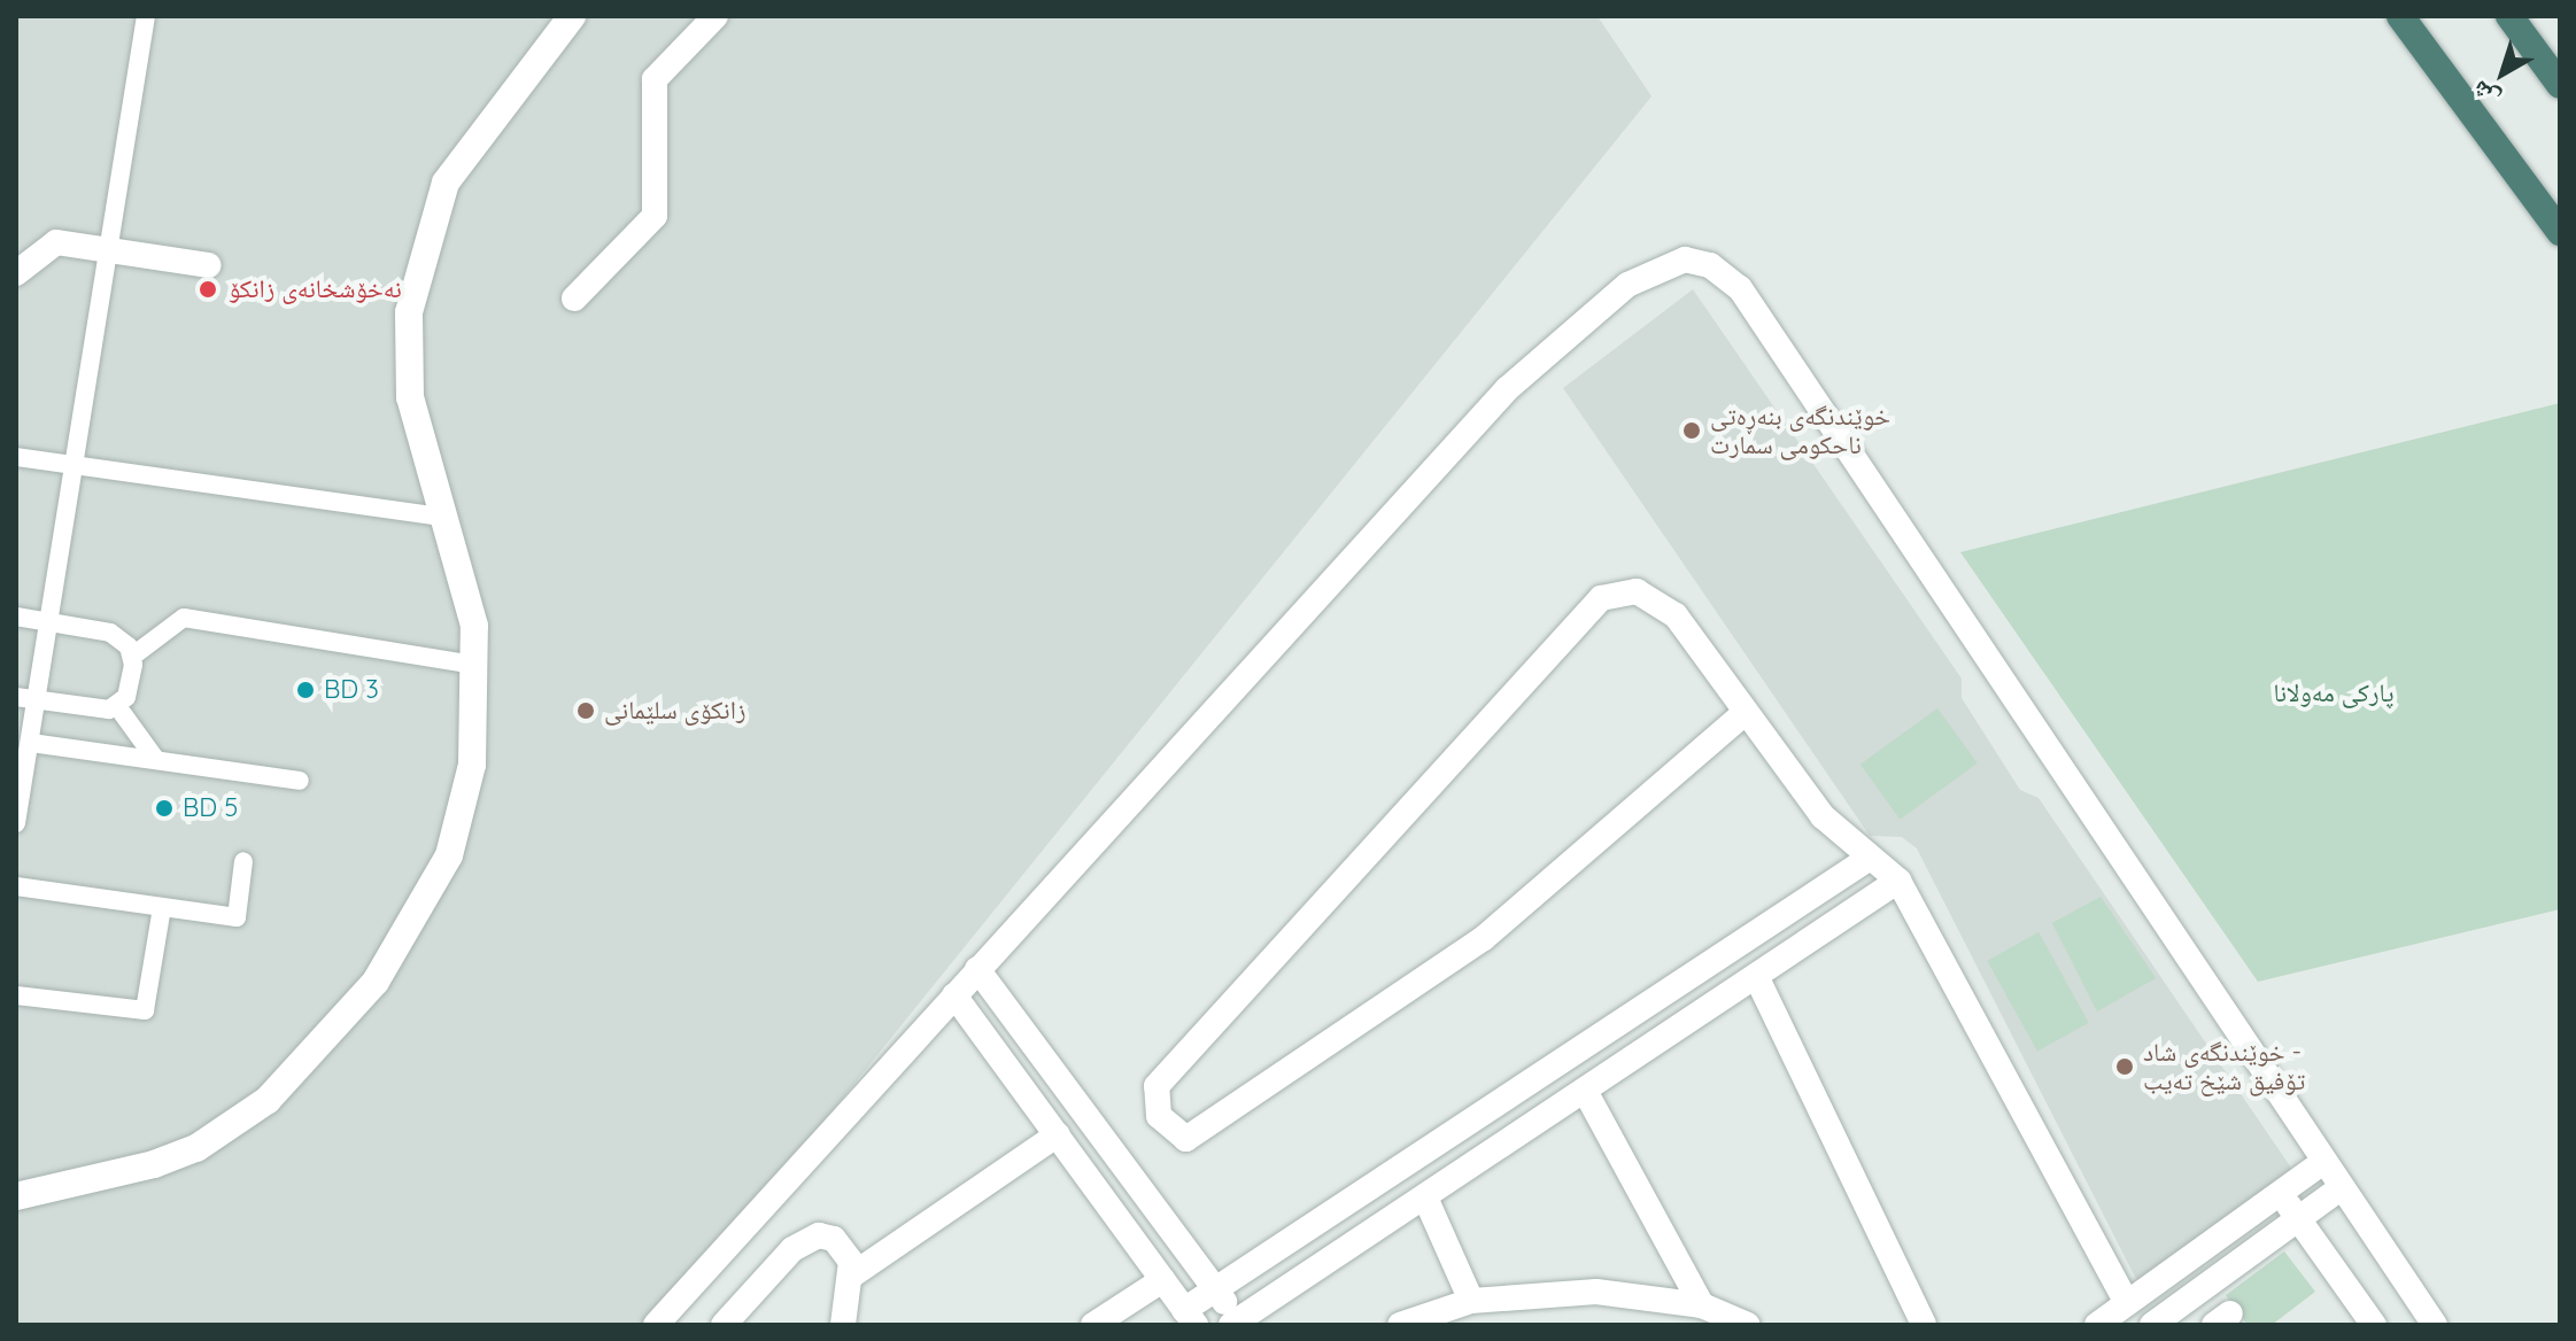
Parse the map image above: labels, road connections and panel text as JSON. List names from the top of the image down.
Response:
{
  "parks": ["پارکی مەولانا"],
  "places": [
    "نەخۆشخانەی زانکۆ",
    "خوێندنگەی بنەڕەتی ناحکومی سمارت",
    "BD 3",
    "زانکۆی سلێمانی",
    "BD 5",
    "خوێندنگەی شاد - تۆفیق شێخ تەیب"
  ],
  "north": "bottom left"
}
